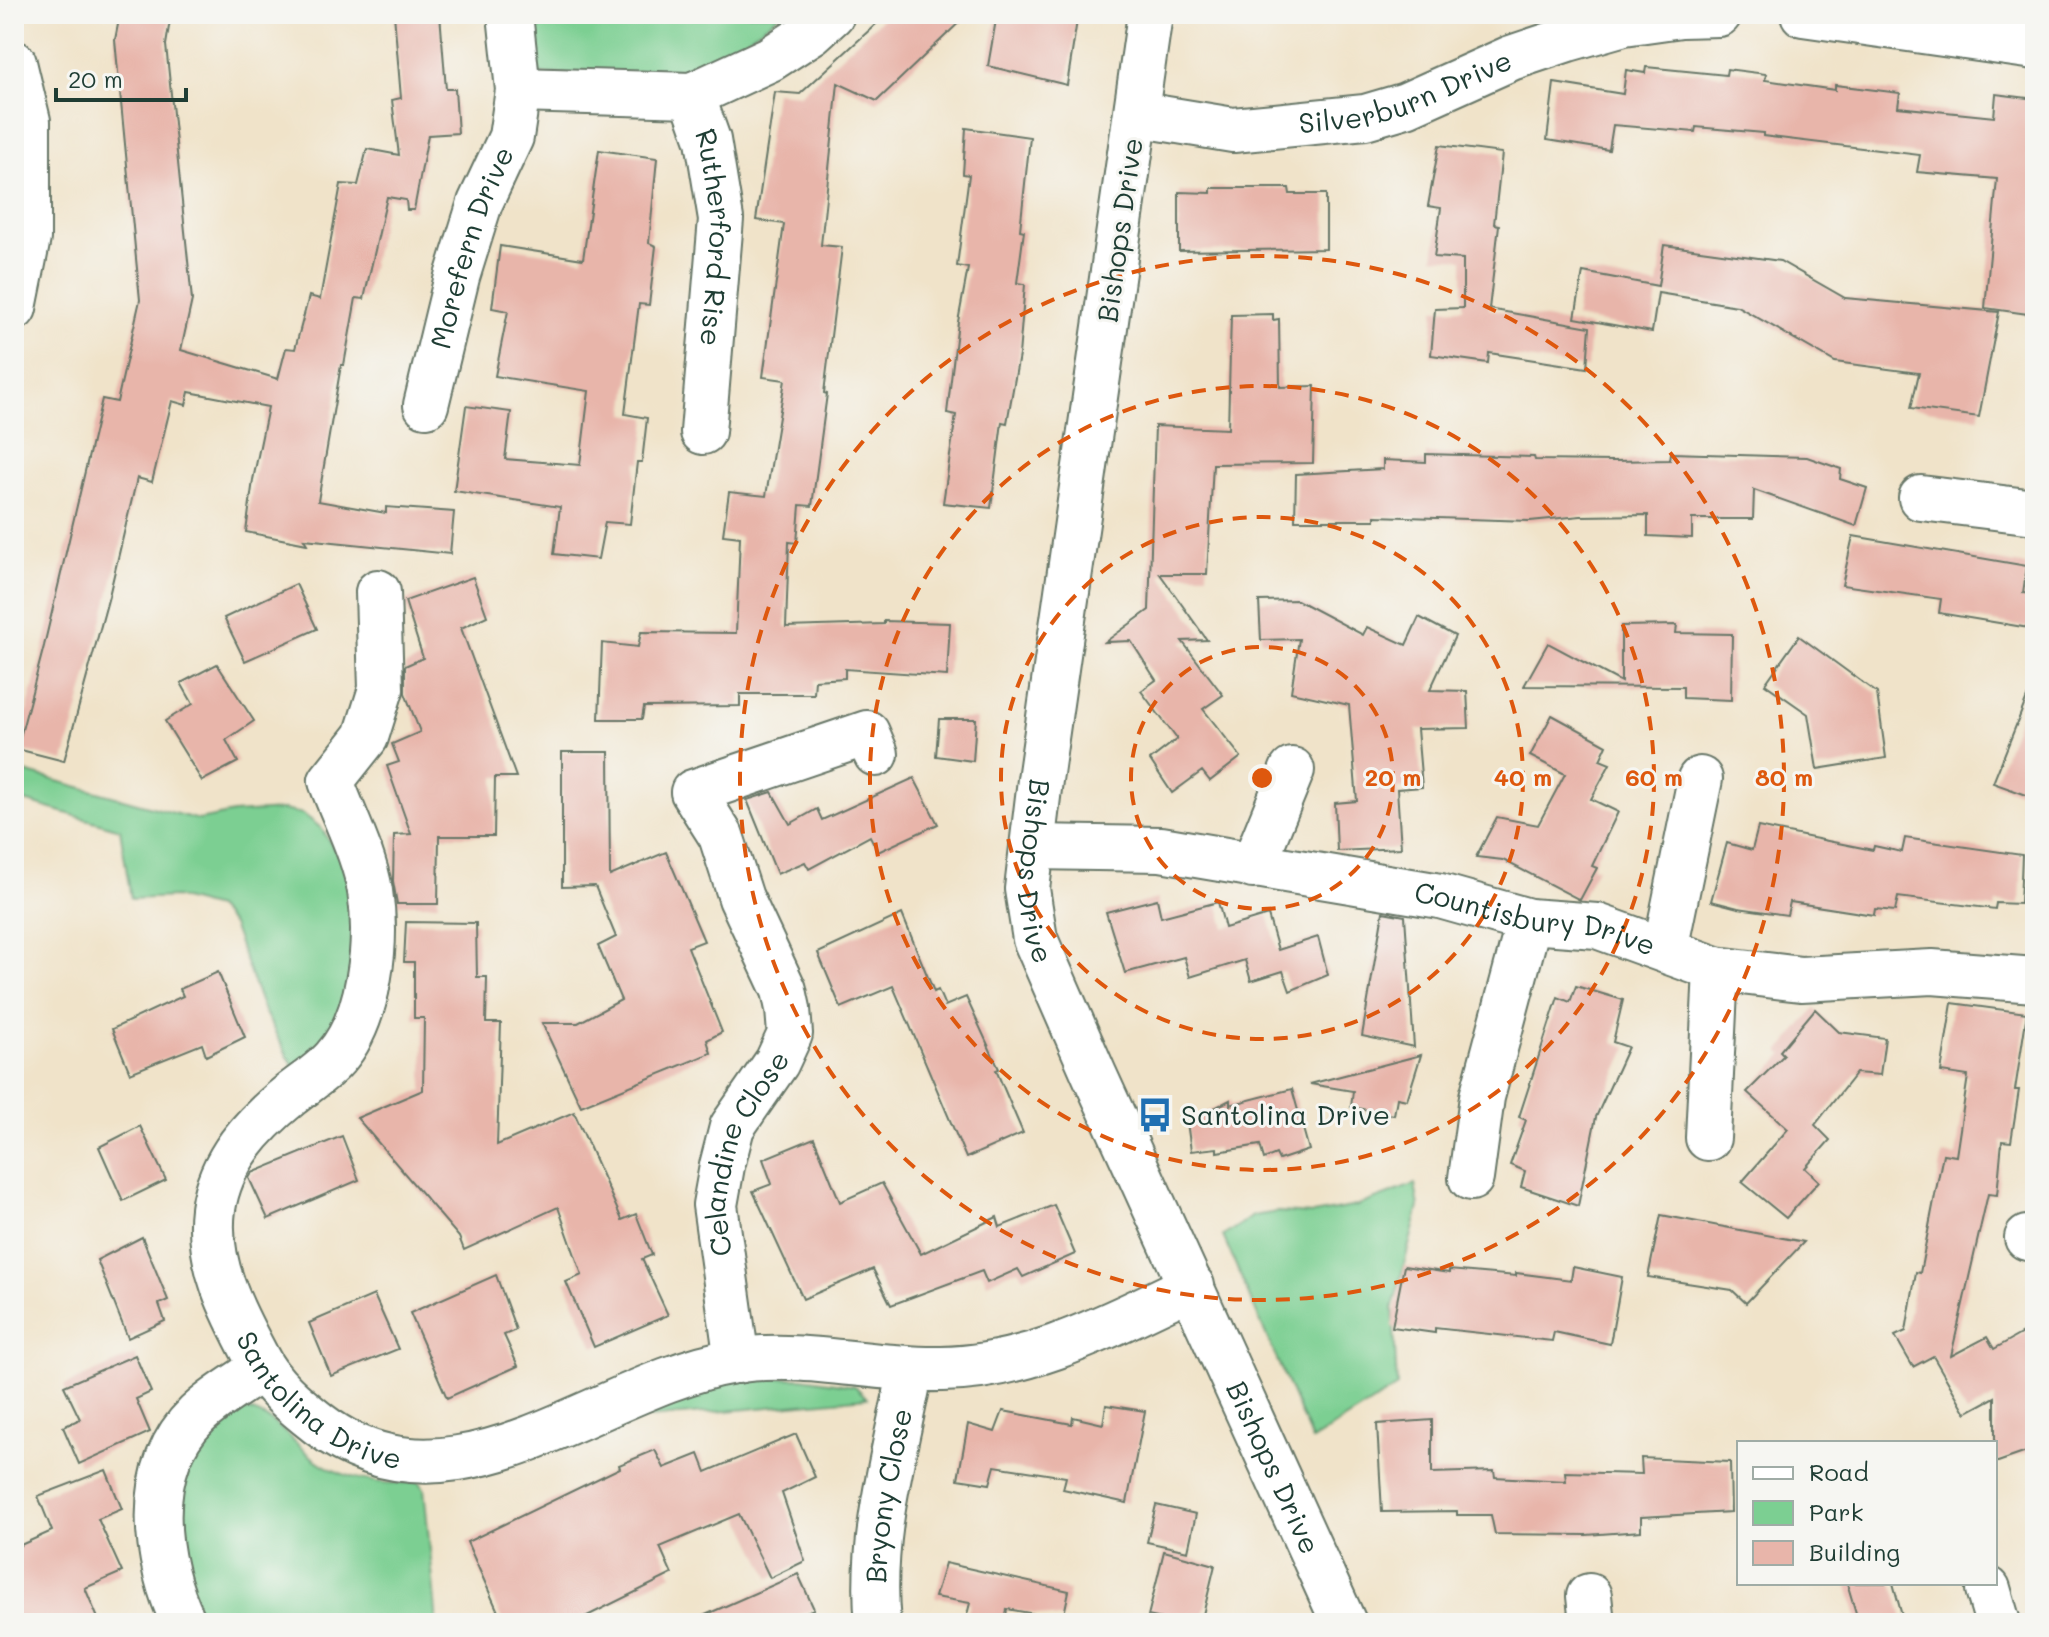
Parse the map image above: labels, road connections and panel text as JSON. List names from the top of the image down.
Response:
{
  "streets": {
    "street": [
      "Silverburn Drive",
      "Bishops Drive",
      "Rutherford Rise",
      "Morefern Drive",
      "Countisbury Drive",
      "Celandine Close",
      "Santolina Drive",
      "Bryony Close"
    ]
  },
  "crossings": [
    ["Silverburn Drive", "Bishops Drive"],
    ["Bishops Drive", "Countisbury Drive"],
    ["Bishops Drive", "Santolina Drive"],
    ["Celandine Close", "Santolina Drive"],
    ["Santolina Drive", "Bryony Close"]
  ],
  "places": {
    "bus stop": ["Santolina Drive"]
  },
  "legend": ["Road", "Park", "Building"],
  "scale_bar": "20 m",
  "rings": [
    "20 m",
    "40 m",
    "60 m",
    "80 m"
  ]
}
